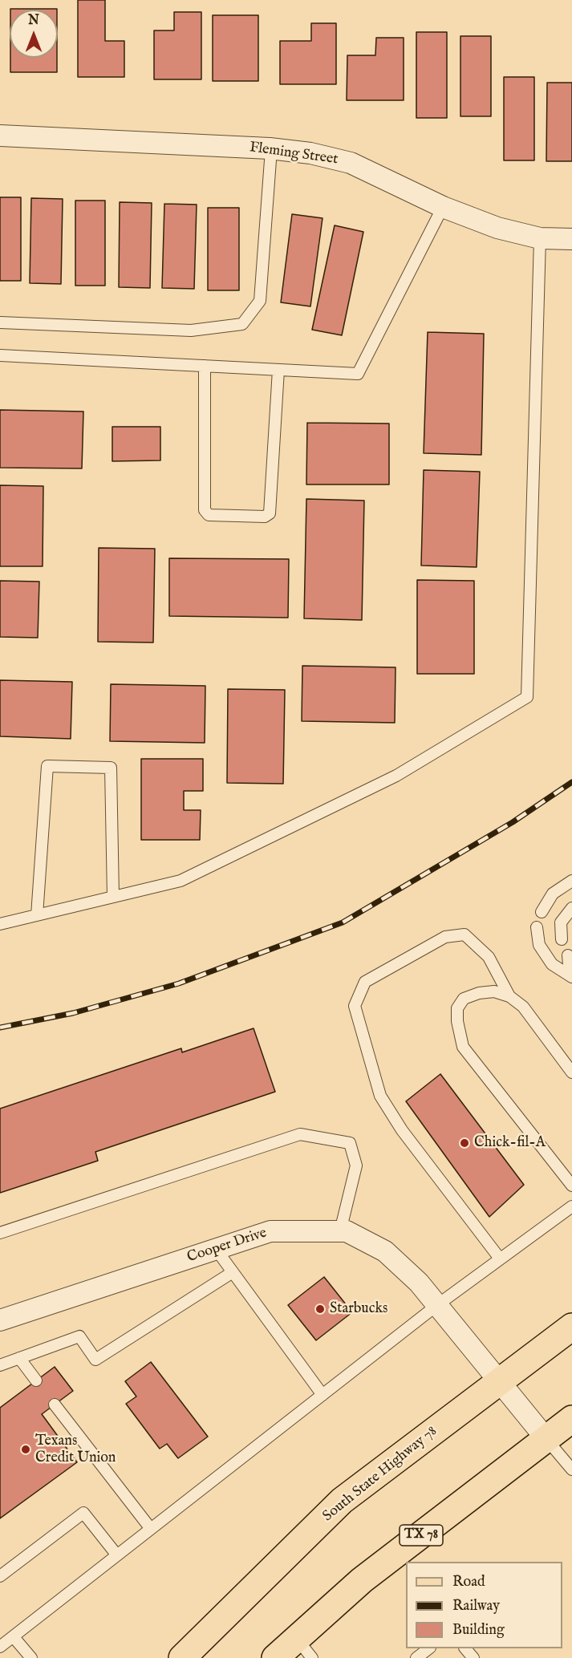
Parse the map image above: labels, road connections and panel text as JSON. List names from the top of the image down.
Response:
{
  "streets": {
    "main road": ["South State Highway 78", "TX 78"],
    "street": ["Fleming Street", "Cooper Drive"]
  },
  "crossings": [
    ["Cooper Drive", "South State Highway 78"],
    ["Cooper Drive", "TX 78"]
  ],
  "places": ["Chick-fil-A", "Starbucks", "Texans Credit Union"],
  "legend": ["Road", "Railway", "Building"],
  "north": "top"
}
